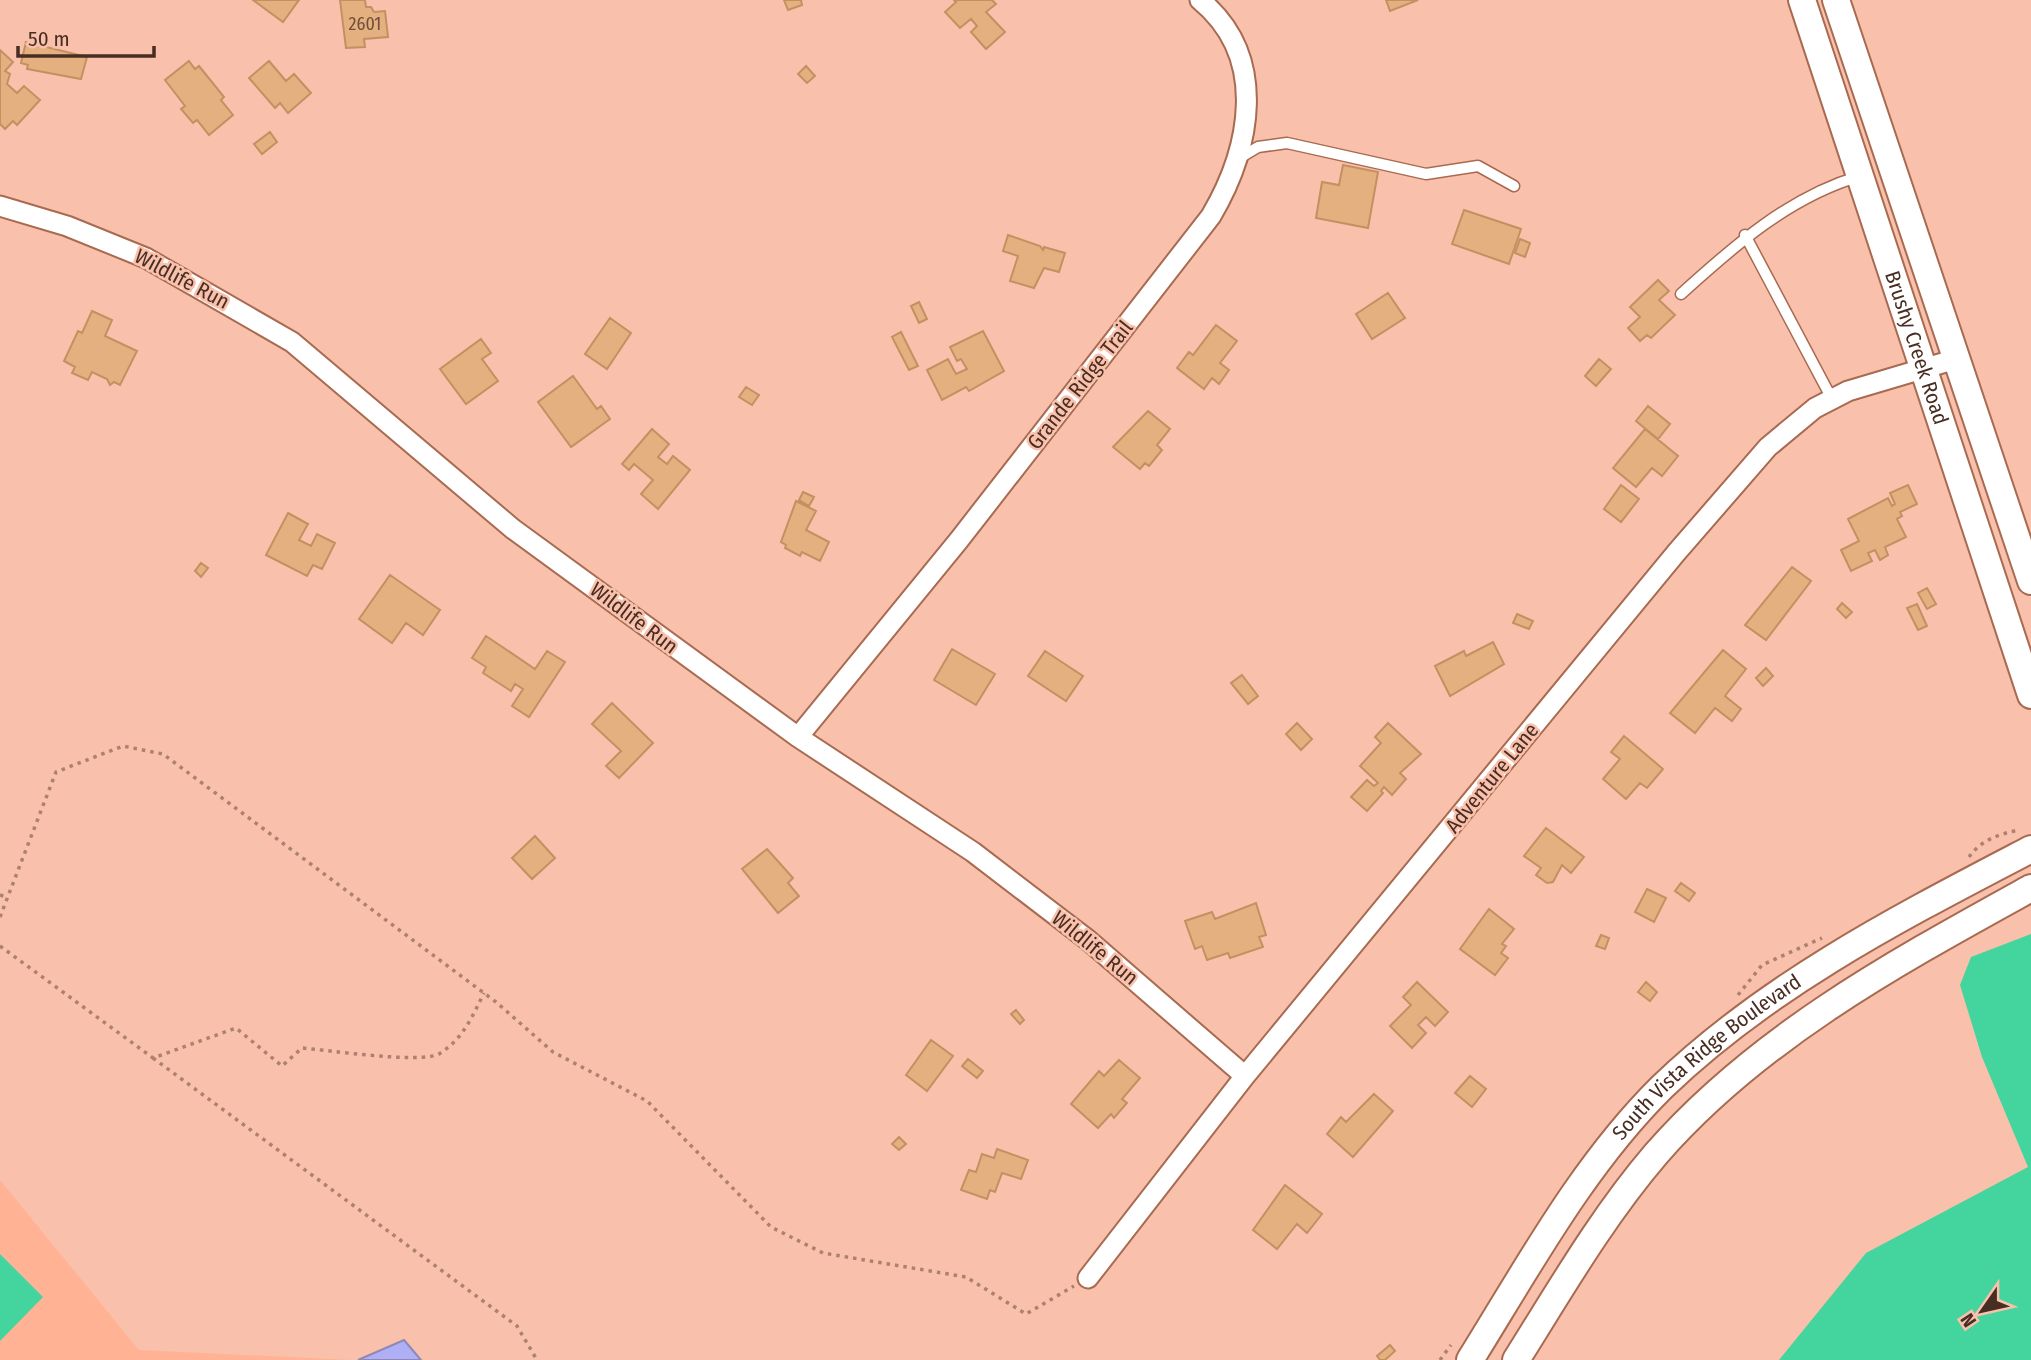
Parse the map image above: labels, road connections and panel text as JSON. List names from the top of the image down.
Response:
{
  "streets": {
    "street": [
      "Wildlife Run",
      "Brushy Creek Road",
      "Grande Ridge Trail",
      "Adventure Lane",
      "South Vista Ridge Boulevard"
    ]
  },
  "crossings": [
    ["Wildlife Run", "Grande Ridge Trail"],
    ["Wildlife Run", "Adventure Lane"],
    ["Brushy Creek Road", "Adventure Lane"]
  ],
  "house_numbers": ["2601"],
  "scale_bar": "50 m",
  "north": "bottom left"
}
